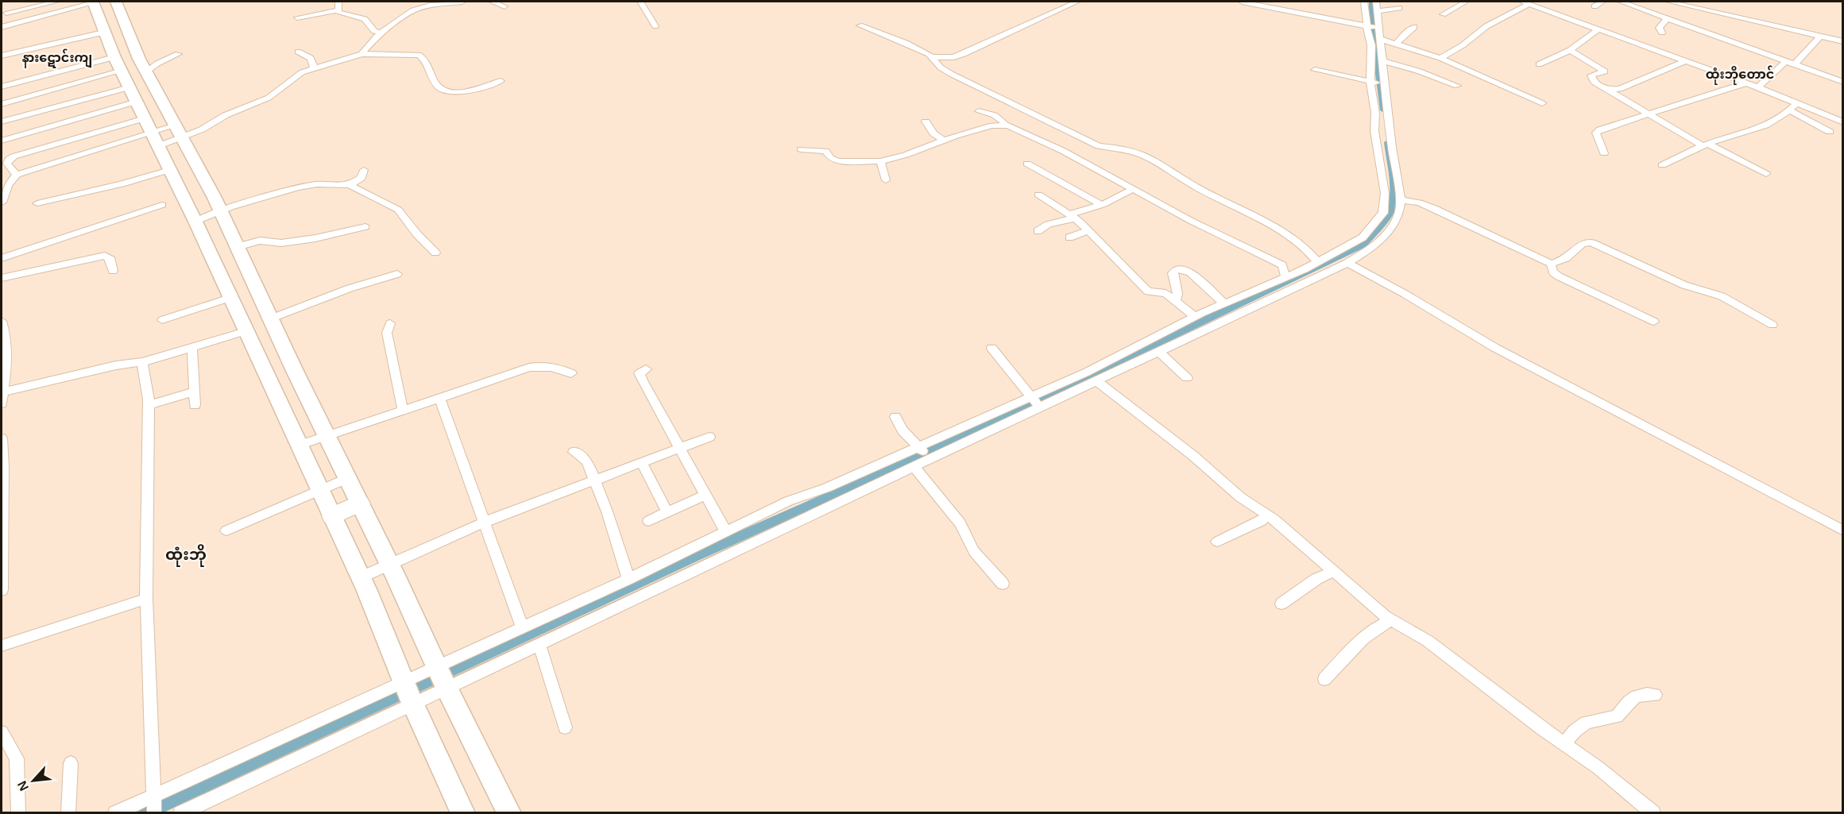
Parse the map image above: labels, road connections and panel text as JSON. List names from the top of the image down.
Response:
{
  "districts": ["နားဋောင်းကျ", "ထုံးဘိုတောင်", "ထုံးဘို"],
  "north": "bottom left"
}
